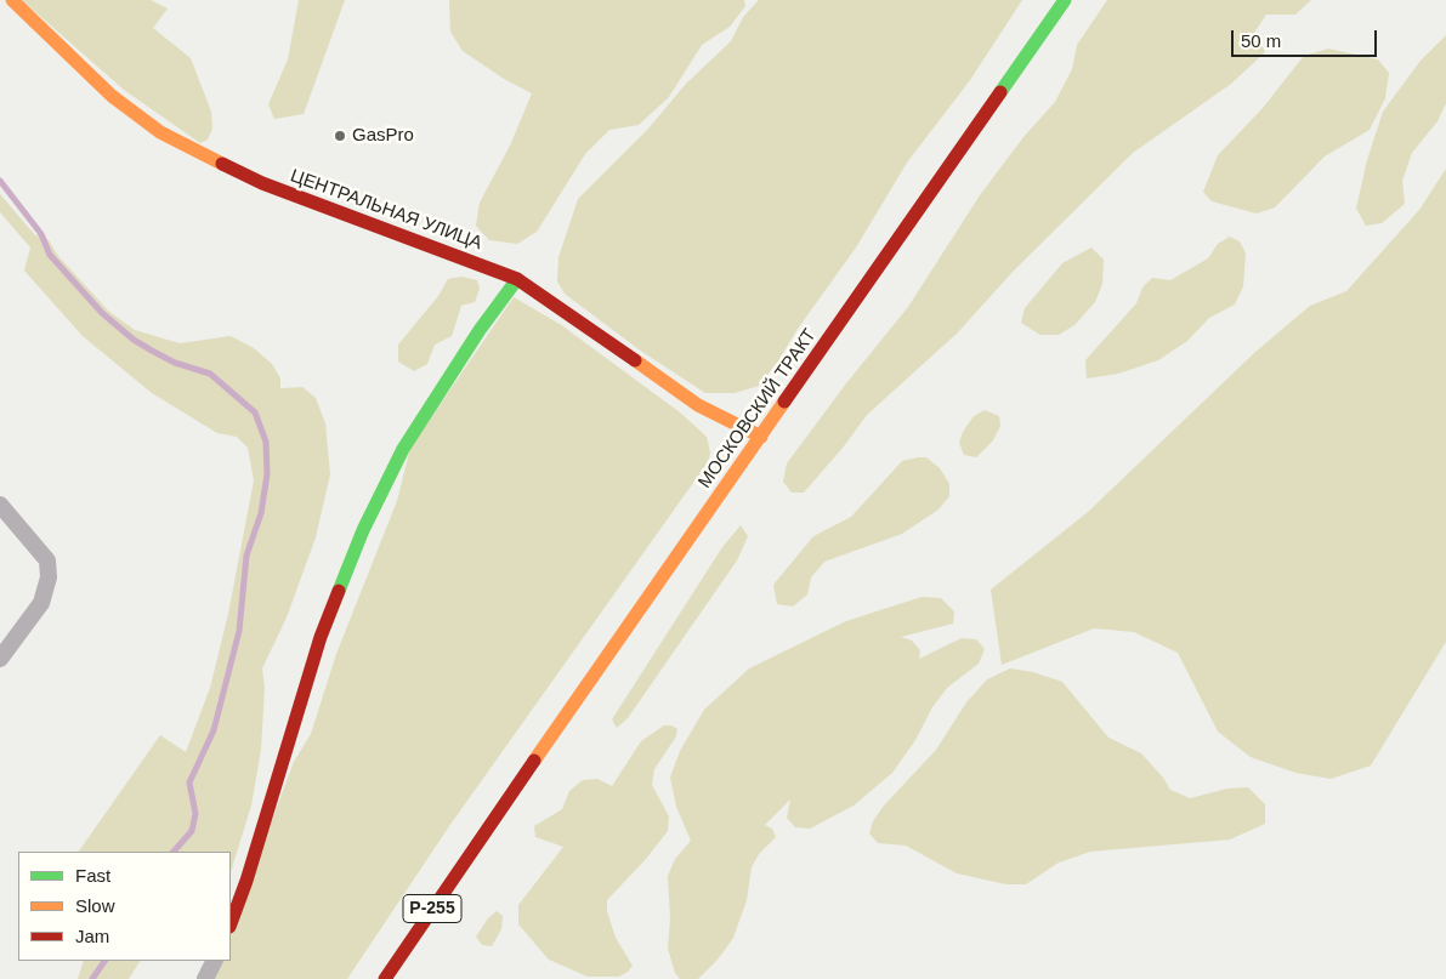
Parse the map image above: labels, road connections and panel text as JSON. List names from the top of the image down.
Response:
{
  "streets": {
    "main road": ["ЦЕНТРАЛЬНАЯ УЛИЦА", "МОСКОВСКИЙ ТРАКТ", "Р-255"]
  },
  "crossings": [
    ["ЦЕНТРАЛЬНАЯ УЛИЦА", "МОСКОВСКИЙ ТРАКТ"]
  ],
  "places": ["GasPro"],
  "legend": ["Fast", "Slow", "Jam"],
  "scale_bar": "50 m"
}
